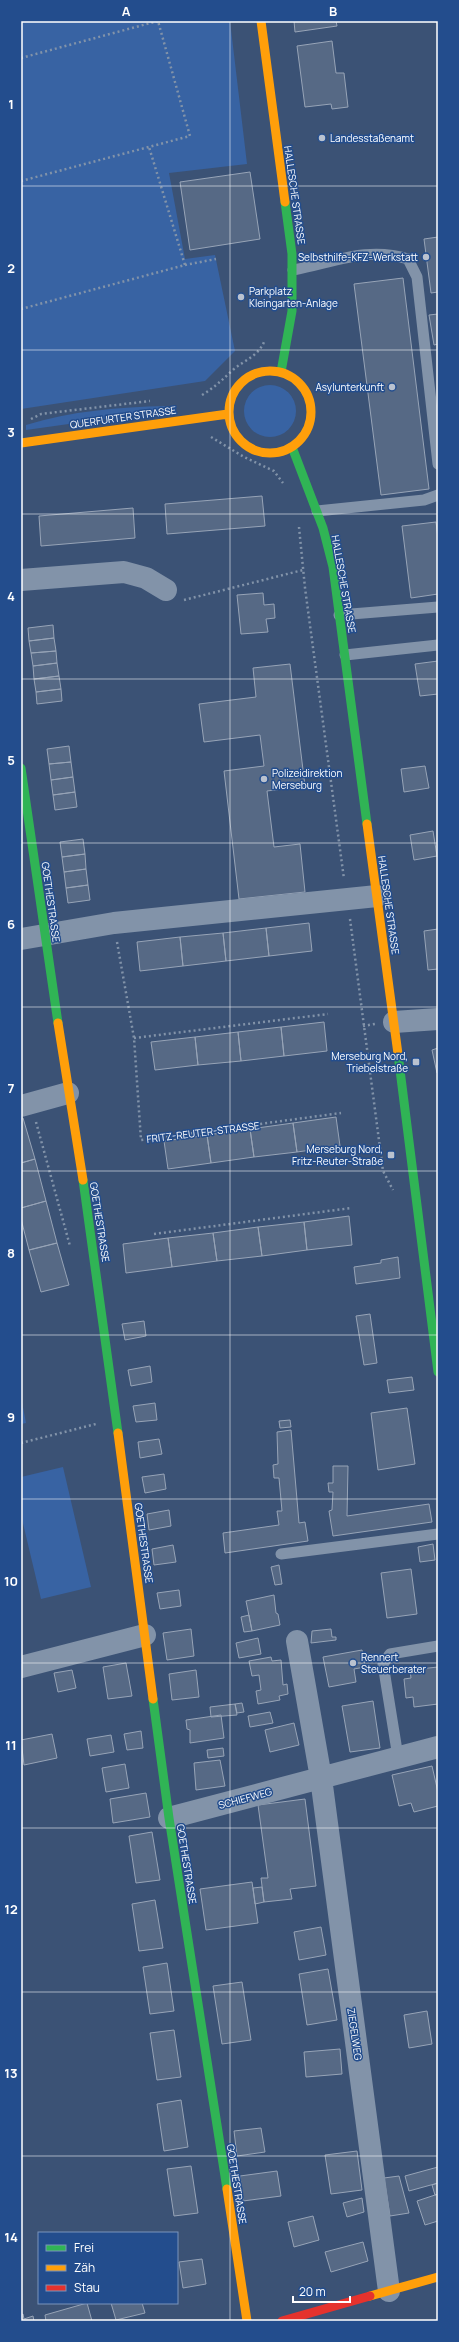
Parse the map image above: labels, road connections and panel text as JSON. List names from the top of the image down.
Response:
{
  "streets": {
    "street": [
      "HALLESCHE STRASSE",
      "QUERFURTER STRASSE",
      "GOETHESTRASSE",
      "SCHIEFWEG",
      "ZIEGELWEG"
    ],
    "path": ["FRITZ-REUTER-STRASSE"]
  },
  "crossings": [
    ["HALLESCHE STRASSE", "QUERFURTER STRASSE"],
    ["GOETHESTRASSE", "SCHIEFWEG"],
    ["SCHIEFWEG", "ZIEGELWEG"]
  ],
  "places": {
    "other": [
      "Landesstaßenamt",
      "Selbsthilfe-KFZ-Werkstatt",
      "Parkplatz Kleingarten-Anlage",
      "Asylunterkunft",
      "Polizeidirektion Merseburg",
      "Rennert Steuerberater"
    ],
    "transit": ["Merseburg Nord, Triebelstraße", "Merseburg Nord, Fritz-Reuter-Straße"]
  },
  "legend": ["Frei", "Zäh", "Stau"],
  "scale_bar": "20 m",
  "grid": {
    "columns": ["A", "B"],
    "rows": [
      "1",
      "2",
      "3",
      "4",
      "5",
      "6",
      "7",
      "8",
      "9",
      "10",
      "11",
      "12",
      "13",
      "14"
    ]
  }
}
